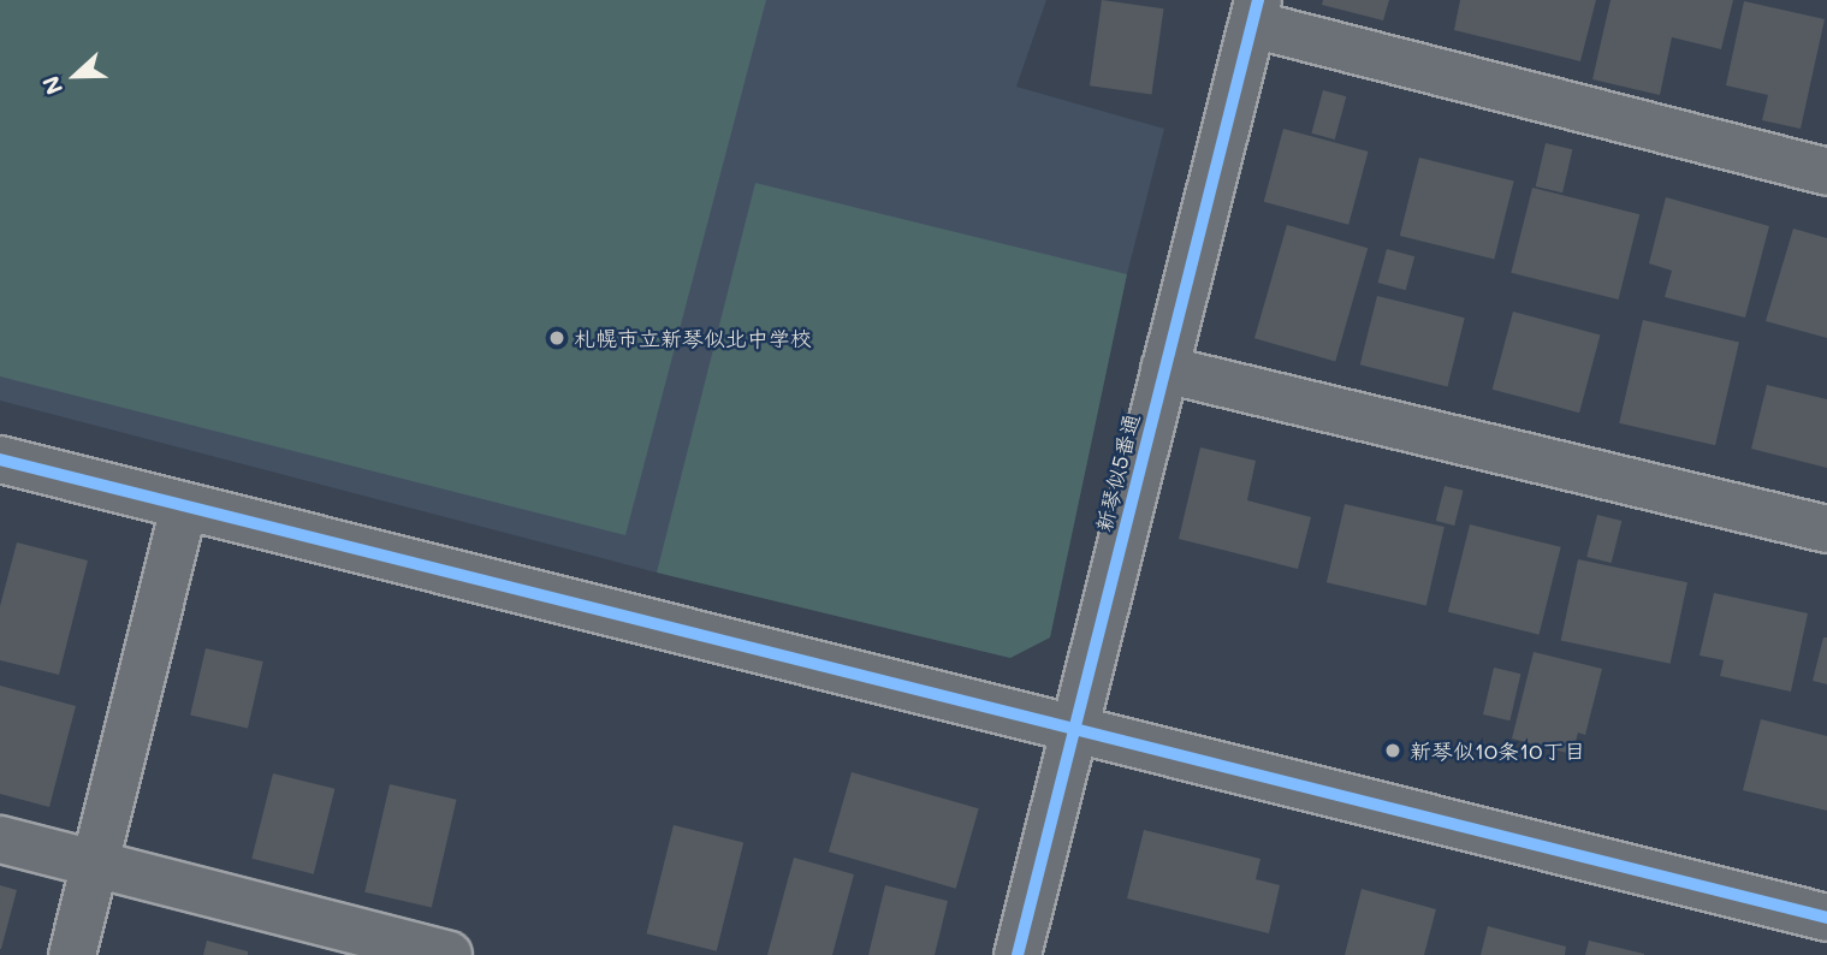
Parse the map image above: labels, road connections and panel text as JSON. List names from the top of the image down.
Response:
{
  "streets": {
    "street": ["新琴似5番通"]
  },
  "places": ["札幌市立新琴似北中学校", "新琴似10条10丁目"],
  "north": "left"
}
